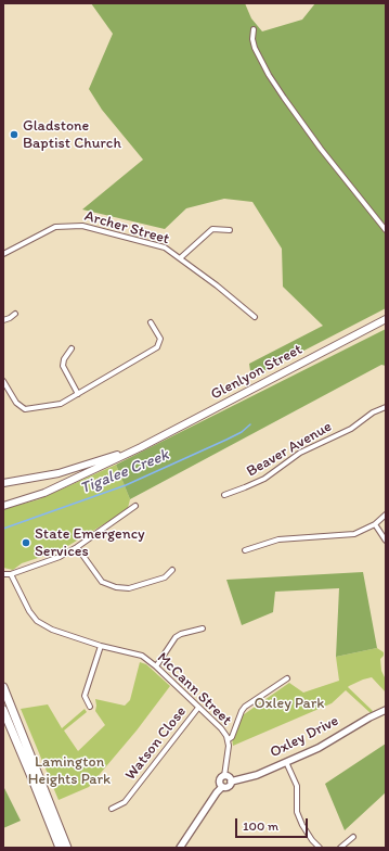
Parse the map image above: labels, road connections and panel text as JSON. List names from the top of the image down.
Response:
{
  "streets": {
    "main road": ["Glenlyon Street"],
    "street": [
      "Archer Street",
      "Beaver Avenue",
      "McCann Street",
      "Oxley Drive",
      "Watson Close"
    ]
  },
  "crossings": [
    ["McCann Street", "Oxley Drive"],
    ["McCann Street", "Watson Close"]
  ],
  "water": ["Tigalee Creek"],
  "parks": ["Oxley Park", "Lamington Heights Park"],
  "places": ["Gladstone Baptist Church", "State Emergency Services"],
  "scale_bar": "100 m"
}
